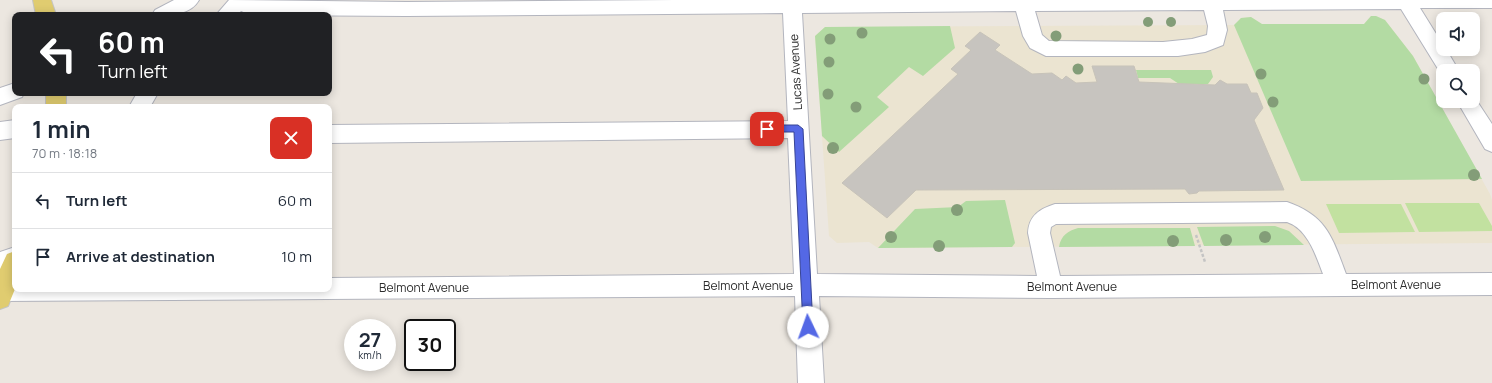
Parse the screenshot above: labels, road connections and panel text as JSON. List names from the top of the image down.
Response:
{
  "streets": {
    "street": ["Lucas Avenue", "Belmont Avenue"]
  },
  "crossings": [
    ["Lucas Avenue", "Belmont Avenue"]
  ],
  "page": {
    "turn": ["60 m", "Turn left"],
    "heading": ["1 min", "70 m · 18:18"],
    "list": [
      {
        "name": "Turn left",
        "value": "60 m"
      },
      {
        "name": "Arrive at destination",
        "value": "10 m"
      }
    ],
    "speed": "27 km/h",
    "limit": "30"
  }
}
